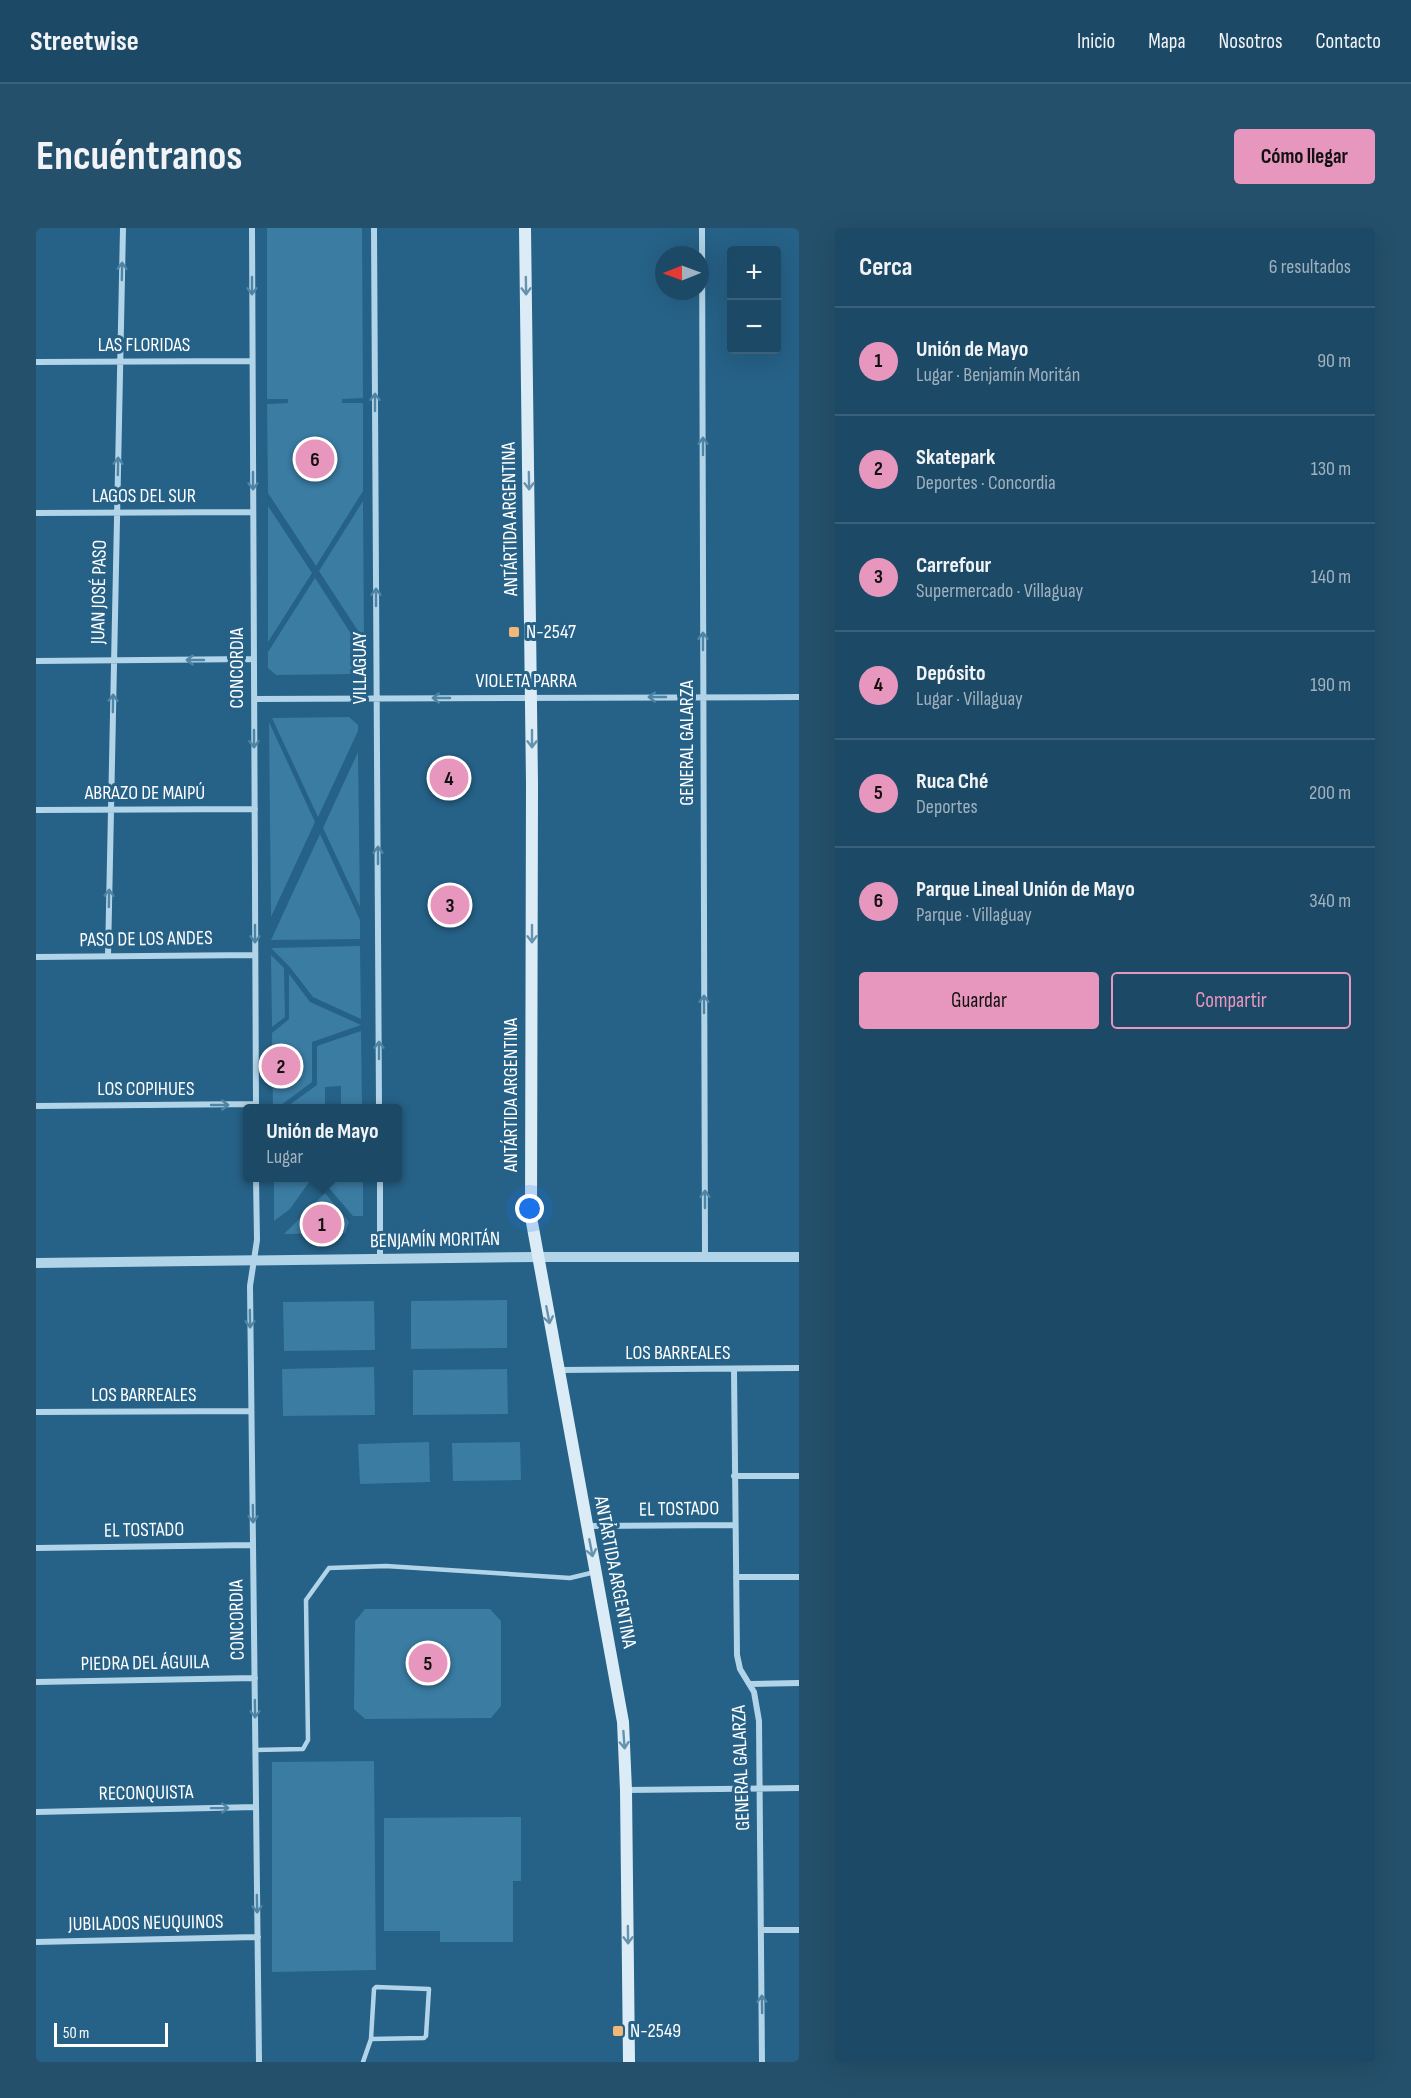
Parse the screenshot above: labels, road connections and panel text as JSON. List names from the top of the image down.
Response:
{
  "streets": {
    "main road": ["ANTÁRTIDA ARGENTINA"],
    "street": [
      "LAS FLORIDAS",
      "LAGOS DEL SUR",
      "JUAN JOSÉ PASO",
      "CONCORDIA",
      "VILLAGUAY",
      "VIOLETA PARRA",
      "GENERAL GALARZA",
      "ABRAZO DE MAIPÚ",
      "PASO DE LOS ANDES",
      "LOS COPIHUES",
      "BENJAMÍN MORITÁN",
      "LOS BARREALES",
      "EL TOSTADO",
      "PIEDRA DEL ÁGUILA",
      "RECONQUISTA",
      "JUBILADOS NEUQUINOS"
    ]
  },
  "crossings": [
    ["LAS FLORIDAS", "JUAN JOSÉ PASO"],
    ["LAS FLORIDAS", "CONCORDIA"],
    ["LAGOS DEL SUR", "JUAN JOSÉ PASO"],
    ["LAGOS DEL SUR", "CONCORDIA"],
    ["ANTÁRTIDA ARGENTINA", "VIOLETA PARRA"],
    ["ANTÁRTIDA ARGENTINA", "BENJAMÍN MORITÁN"],
    ["ANTÁRTIDA ARGENTINA", "LOS BARREALES"],
    ["ANTÁRTIDA ARGENTINA", "EL TOSTADO"],
    ["JUAN JOSÉ PASO", "ABRAZO DE MAIPÚ"],
    ["JUAN JOSÉ PASO", "PASO DE LOS ANDES"],
    ["CONCORDIA", "VIOLETA PARRA"],
    ["CONCORDIA", "ABRAZO DE MAIPÚ"],
    ["CONCORDIA", "PASO DE LOS ANDES"],
    ["CONCORDIA", "BENJAMÍN MORITÁN"],
    ["CONCORDIA", "LOS BARREALES"],
    ["CONCORDIA", "EL TOSTADO"],
    ["CONCORDIA", "PIEDRA DEL ÁGUILA"],
    ["CONCORDIA", "RECONQUISTA"],
    ["CONCORDIA", "JUBILADOS NEUQUINOS"],
    ["VILLAGUAY", "VIOLETA PARRA"],
    ["VIOLETA PARRA", "GENERAL GALARZA"],
    ["GENERAL GALARZA", "BENJAMÍN MORITÁN"],
    ["GENERAL GALARZA", "LOS BARREALES"],
    ["GENERAL GALARZA", "EL TOSTADO"]
  ],
  "one_way": [
    "ANTÁRTIDA ARGENTINA",
    "JUAN JOSÉ PASO",
    "CONCORDIA",
    "VILLAGUAY",
    "VIOLETA PARRA",
    "GENERAL GALARZA",
    "LOS COPIHUES",
    "RECONQUISTA"
  ],
  "places": {
    "transit": ["N-2547", "N-2549"]
  },
  "scale_bar": "50 m",
  "north": "left",
  "page": {
    "header": "Streetwise",
    "nav": [
      "Inicio",
      "Mapa",
      "Nosotros",
      "Contacto"
    ],
    "buttons": [
      "Cómo llegar",
      ["Guardar", "Compartir"]
    ],
    "title": "Encuéntranos",
    "heading": ["Cerca", "6 resultados"],
    "map_buttons": ["+", "−"],
    "list": [
      {
        "mark": "1",
        "name": "Unión de Mayo",
        "note": "Lugar · Benjamín Moritán",
        "value": "90 m"
      },
      {
        "mark": "2",
        "name": "Skatepark",
        "note": "Deportes · Concordia",
        "value": "130 m"
      },
      {
        "mark": "3",
        "name": "Carrefour",
        "note": "Supermercado · Villaguay",
        "value": "140 m"
      },
      {
        "mark": "4",
        "name": "Depósito",
        "note": "Lugar · Villaguay",
        "value": "190 m"
      },
      {
        "mark": "5",
        "name": "Ruca Ché",
        "note": "Deportes",
        "value": "200 m"
      },
      {
        "mark": "6",
        "name": "Parque Lineal Unión de Mayo",
        "note": "Parque · Villaguay",
        "value": "340 m"
      }
    ],
    "pins": [
      "6",
      "4",
      "3",
      "2",
      "1",
      "5"
    ],
    "popup": ["Unión de Mayo", "Lugar"],
    "scale": "50 m"
  }
}
